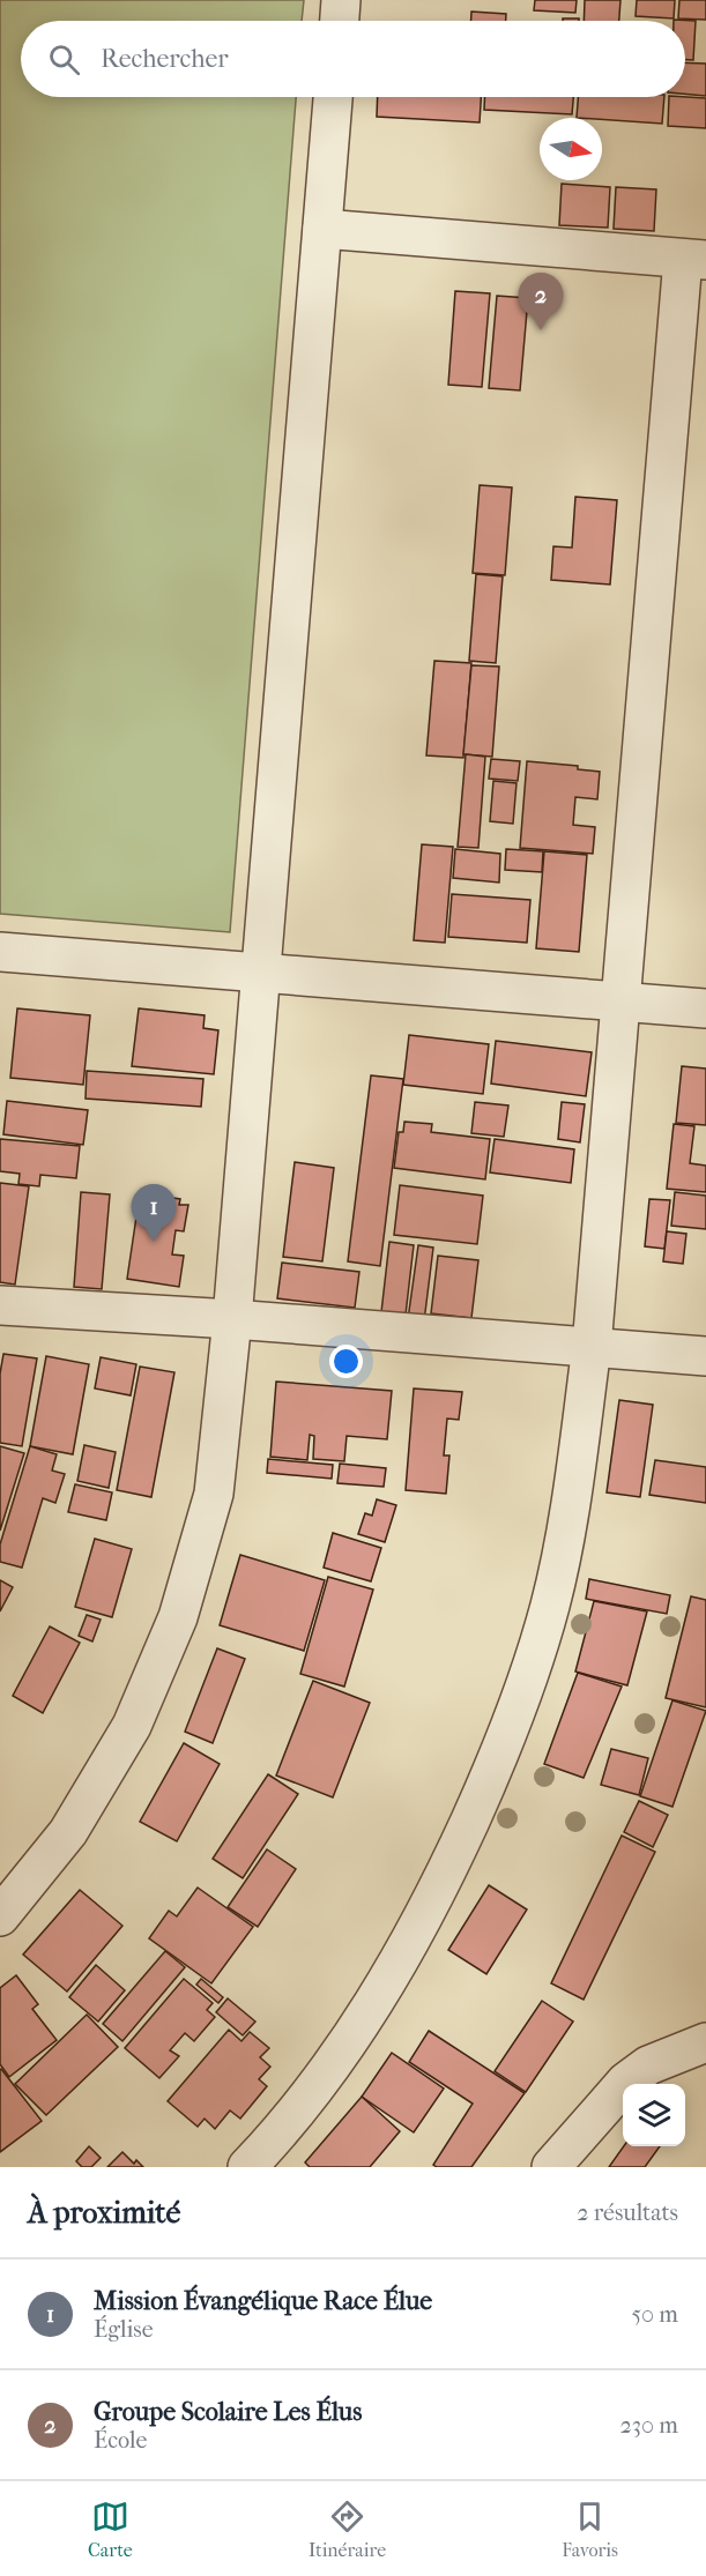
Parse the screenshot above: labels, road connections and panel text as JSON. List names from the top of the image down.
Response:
{
  "north": "right",
  "page": {
    "search": "Rechercher",
    "pins": ["2", "1"],
    "heading": ["À proximité", "2 résultats"],
    "list": [
      {
        "mark": "1",
        "name": "Mission Évangélique Race Élue",
        "note": "Église",
        "value": "50 m"
      },
      {
        "mark": "2",
        "name": "Groupe Scolaire Les Élus",
        "note": "École",
        "value": "230 m"
      }
    ],
    "nav": ["Carte", "Itinéraire", "Favoris"]
  }
}
